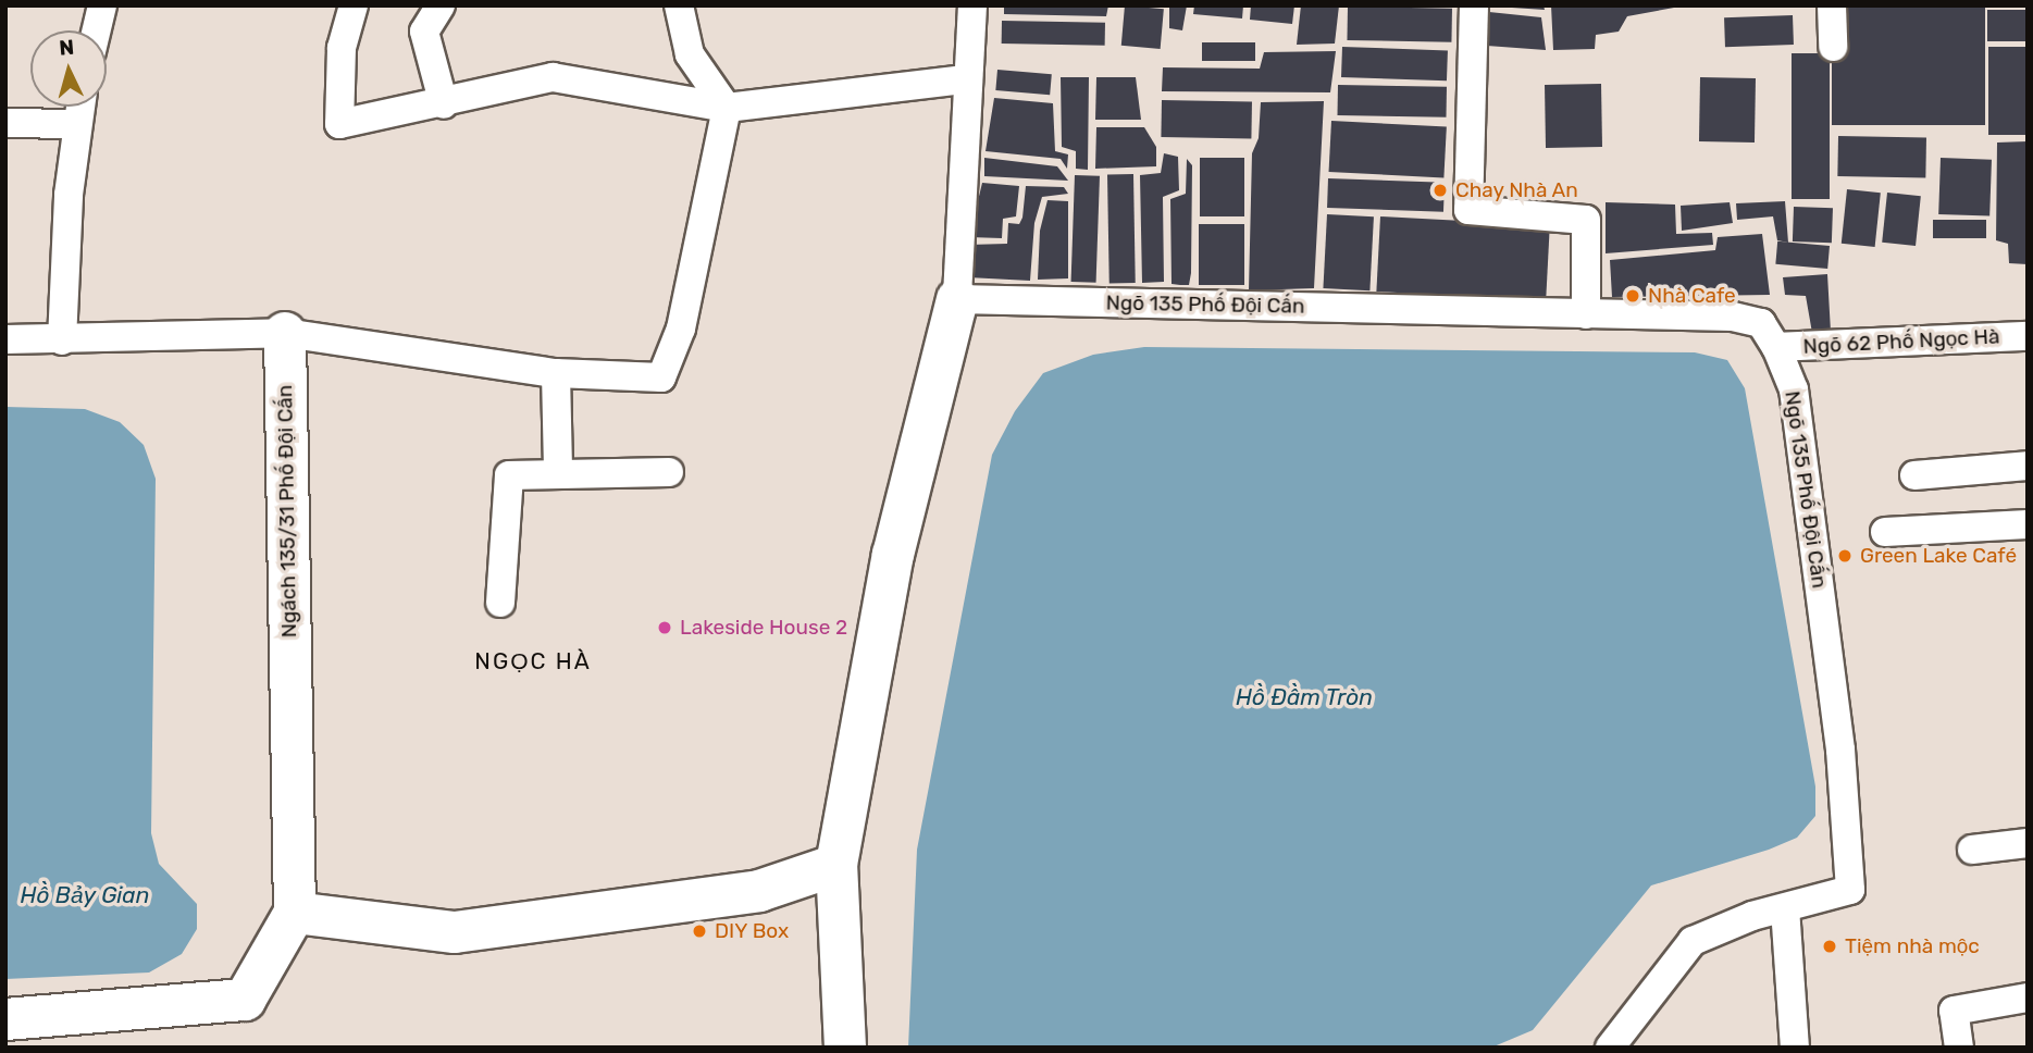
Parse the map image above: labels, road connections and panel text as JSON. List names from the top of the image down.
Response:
{
  "streets": {
    "street": ["Ngách 135/31 Phố Đội Cấn"],
    "lane": ["Ngõ 135 Phố Đội Cấn", "Ngõ 62 Phố Ngọc Hà"]
  },
  "crossings": [
    ["Ngõ 135 Phố Đội Cấn", "Ngõ 62 Phố Ngọc Hà"]
  ],
  "districts": ["NGỌC HÀ"],
  "water": ["Hồ Đầm Tròn", "Hồ Bảy Gian"],
  "places": [
    "Chay Nhà An",
    "Nhà Cafe",
    "Green Lake Café",
    "Lakeside House 2",
    "DIY Box",
    "Tiệm nhà mộc"
  ],
  "north": "top"
}
